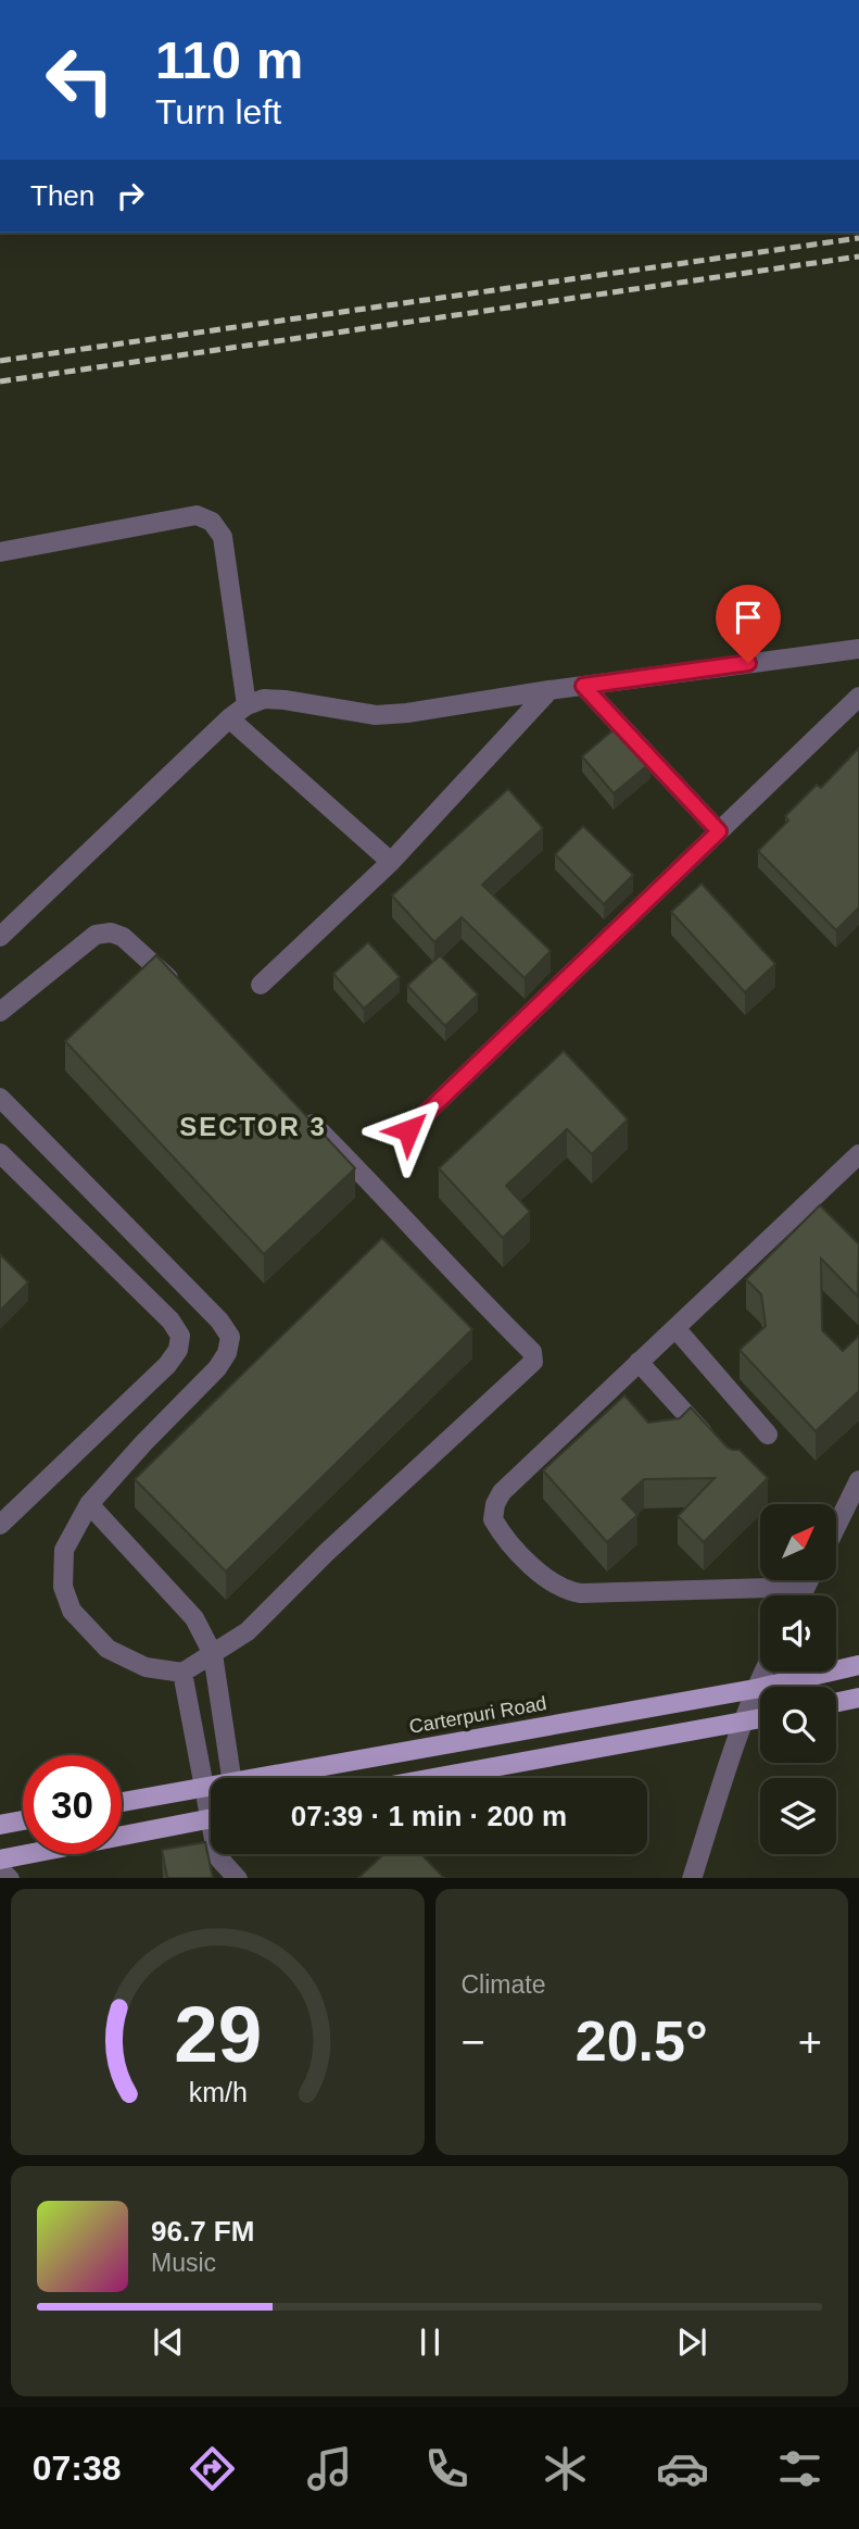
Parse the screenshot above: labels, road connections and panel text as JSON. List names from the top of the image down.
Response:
{
  "streets": {
    "main road": ["Carterpuri Road"]
  },
  "districts": ["SECTOR 3"],
  "north": "top right",
  "page": {
    "turn": ["110 m", "Turn left"],
    "then": "Then",
    "limit": "30",
    "trip": "07:39 · 1 min · 200 m",
    "tile": "Climate",
    "heat": ["−", "20.5°", "+"],
    "song": ["96.7 FM", "Music"],
    "tabs": "07:38",
    "gauge": ["29", "km/h"]
  }
}
